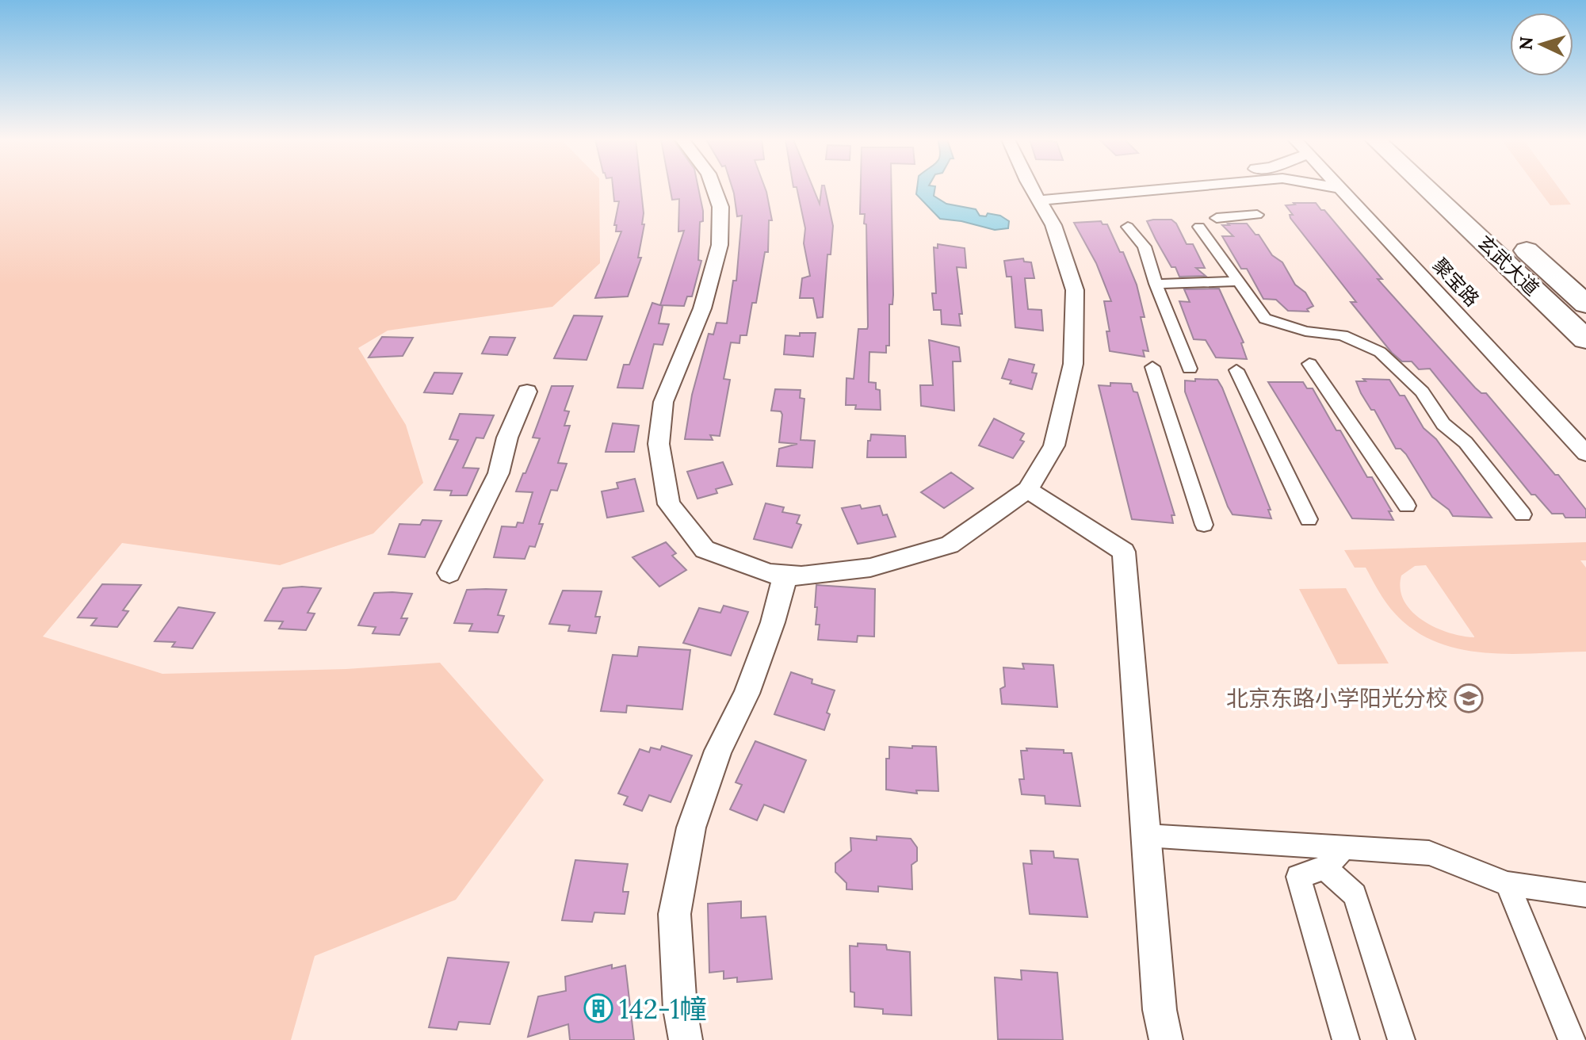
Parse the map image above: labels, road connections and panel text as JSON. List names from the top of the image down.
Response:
{
  "streets": {
    "highway": ["玄武大道"],
    "street": ["聚宝路"]
  },
  "places": {
    "school or university": ["北京东路小学阳光分校"],
    "building": ["142-1幢"]
  },
  "north": "left"
}
